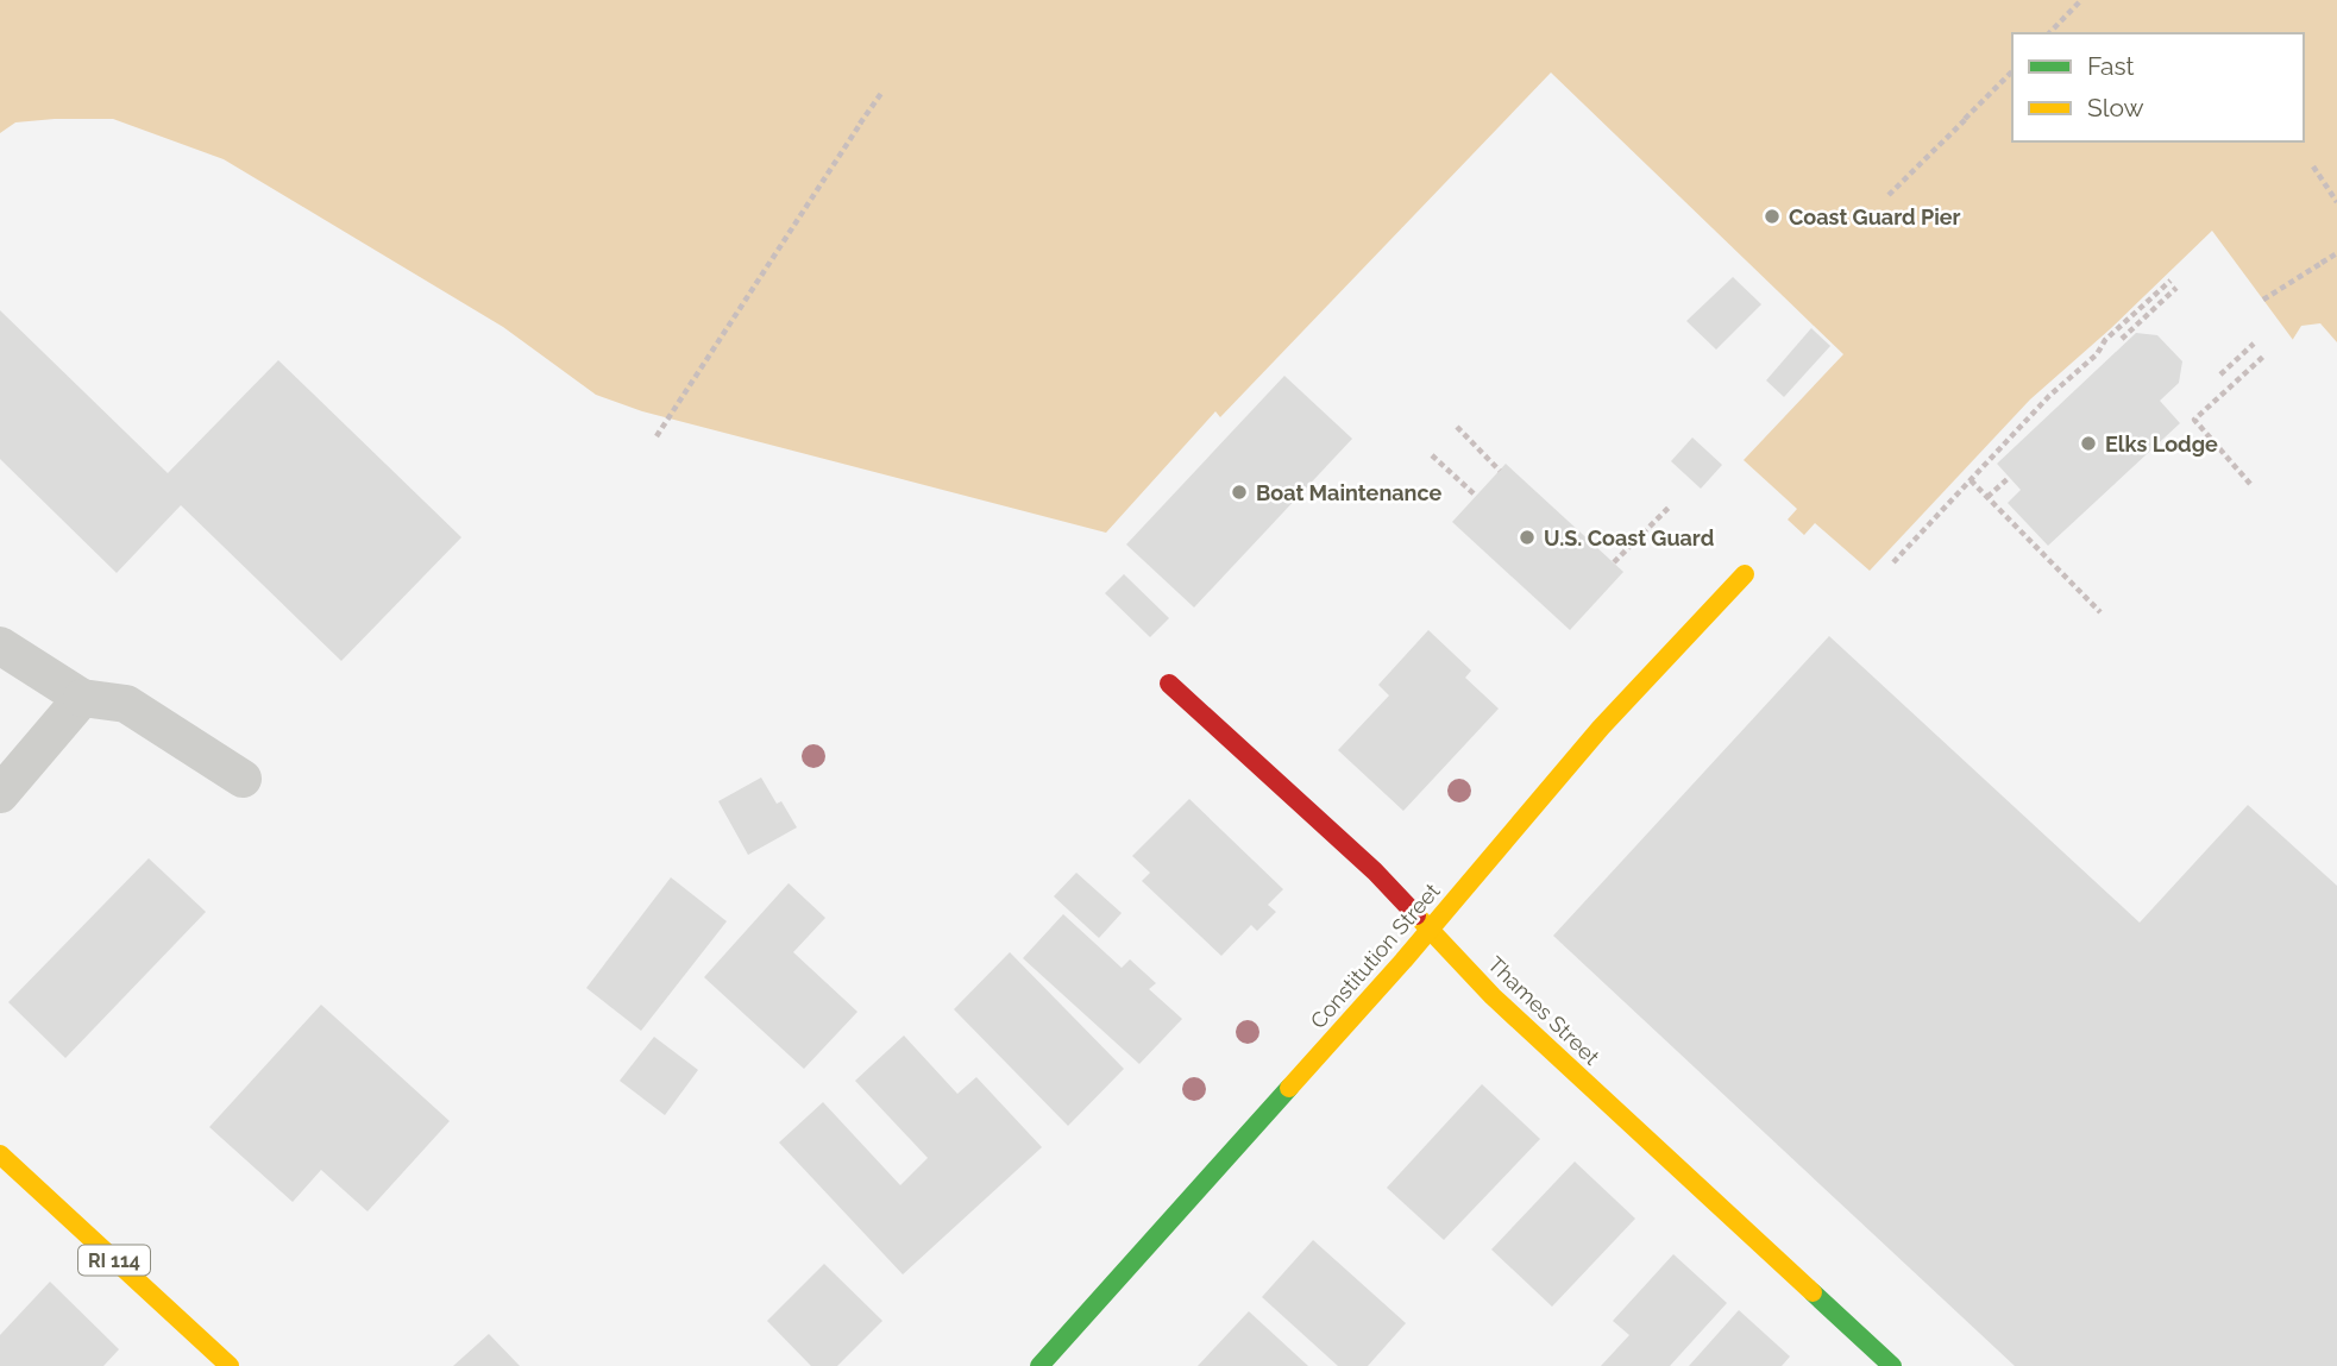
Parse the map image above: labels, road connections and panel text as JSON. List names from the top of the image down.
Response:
{
  "streets": {
    "street": ["Constitution Street", "Thames Street", "RI 114"]
  },
  "crossings": [
    ["Constitution Street", "Thames Street"]
  ],
  "places": [
    "Coast Guard Pier",
    "Elks Lodge",
    "Boat Maintenance",
    "U.S. Coast Guard"
  ],
  "legend": ["Fast", "Slow"]
}
